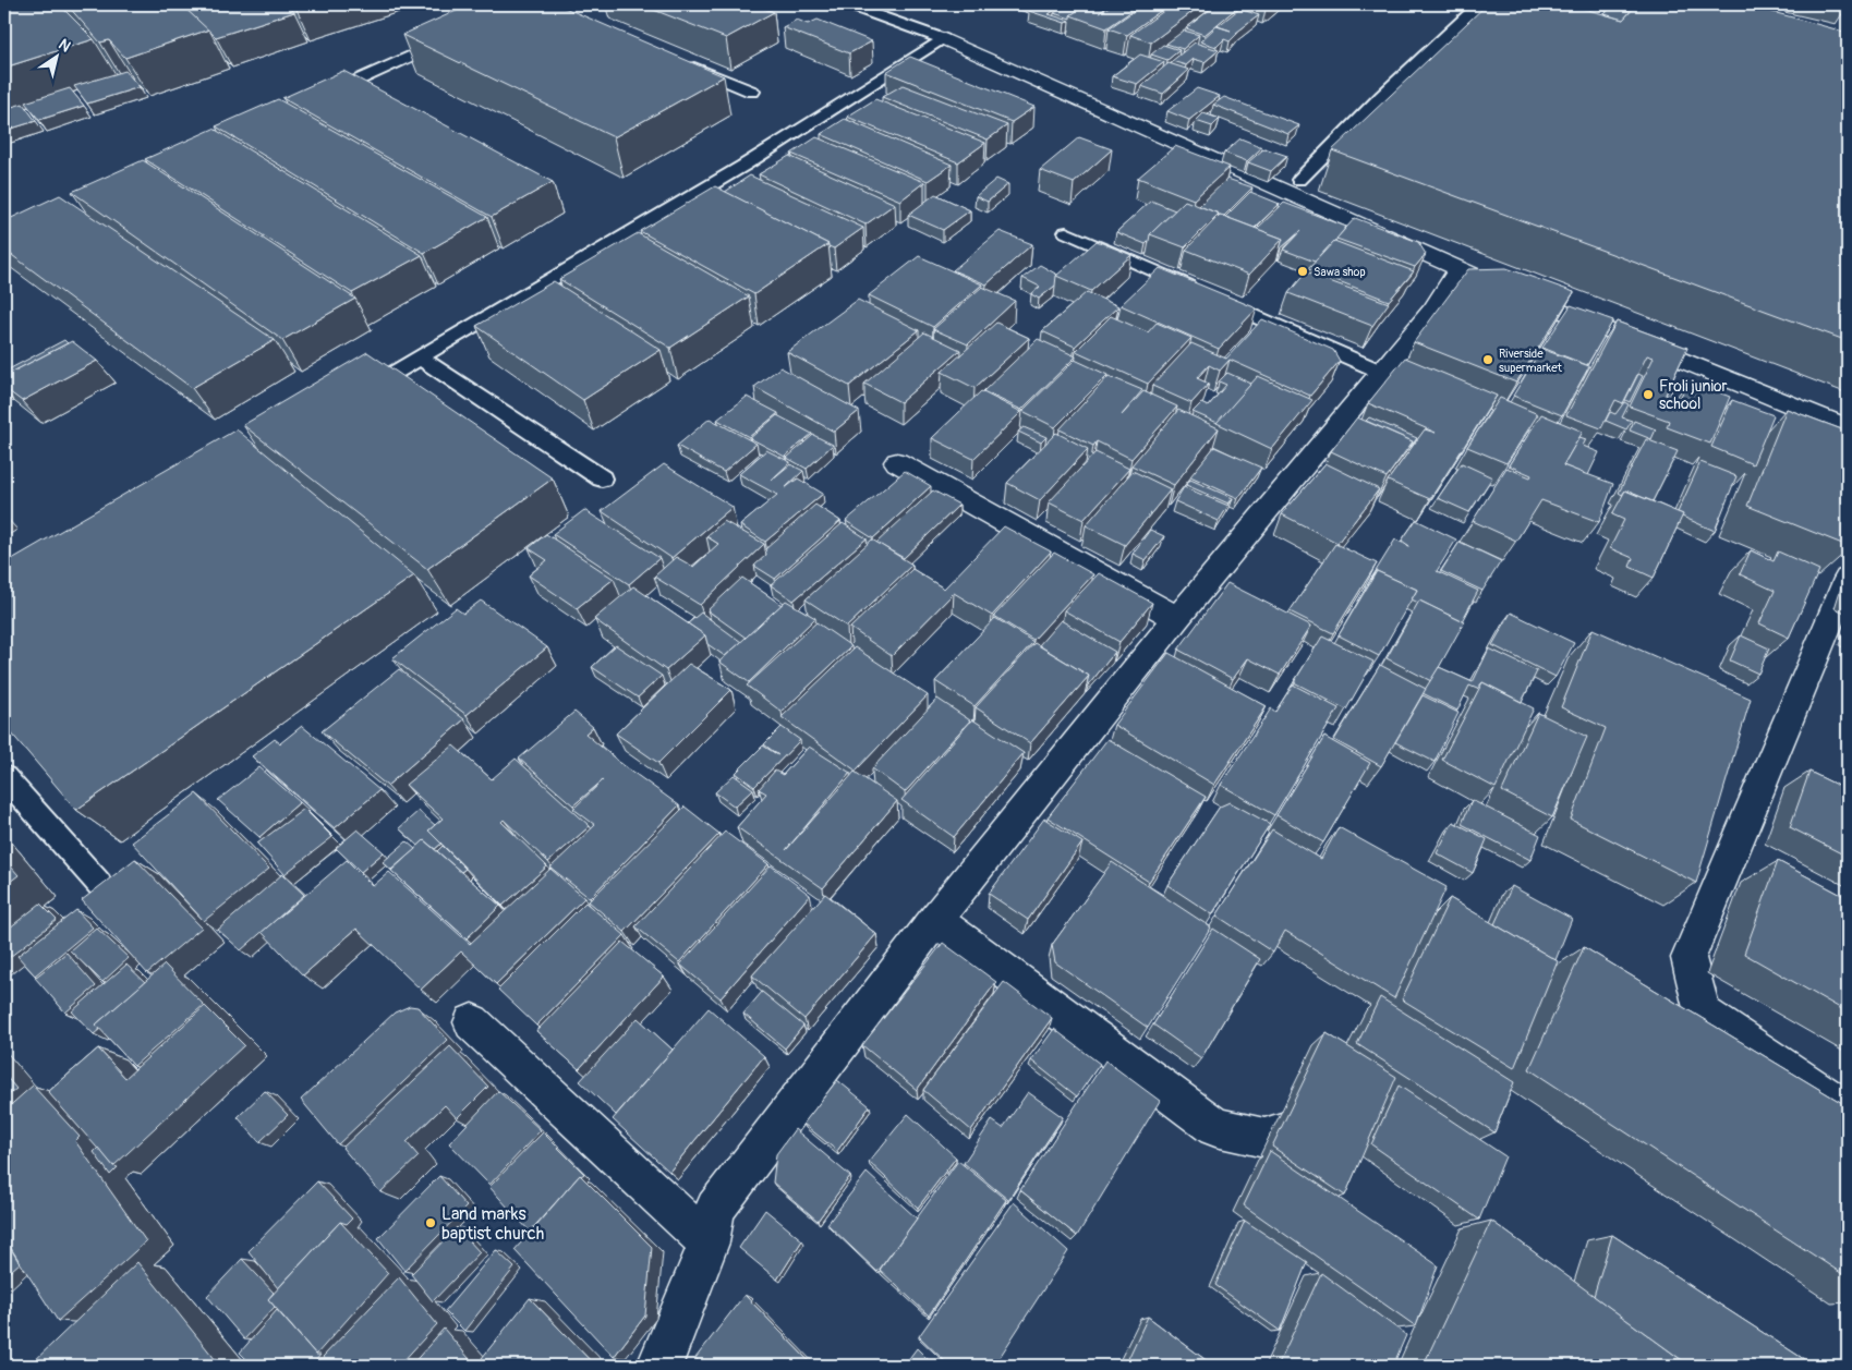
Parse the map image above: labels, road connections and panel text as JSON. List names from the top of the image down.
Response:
{
  "places": [
    "Sawa shop",
    "Riverside supermarket",
    "Froli junior school",
    "Land marks baptist church"
  ],
  "north": "top right"
}
